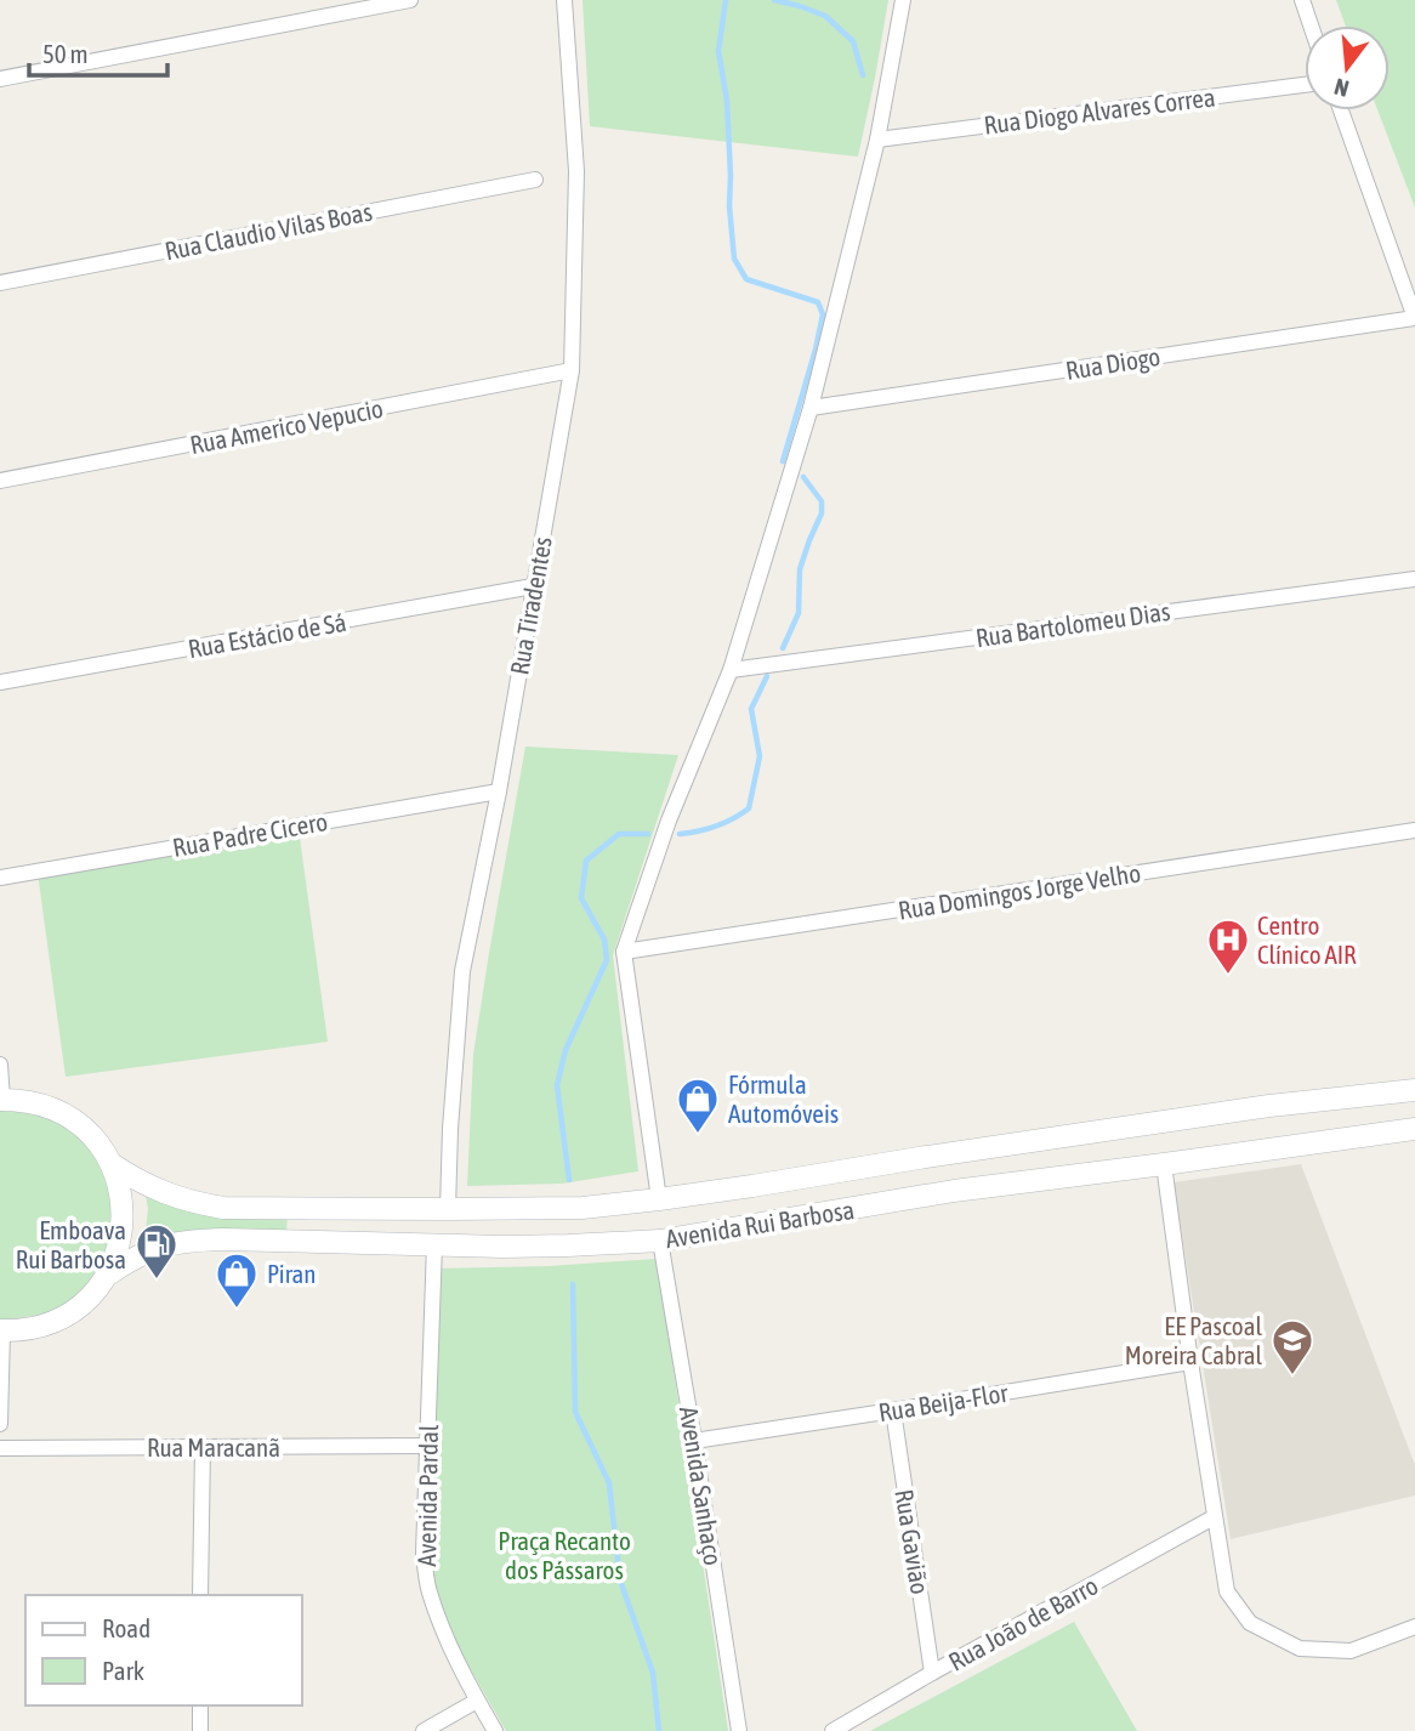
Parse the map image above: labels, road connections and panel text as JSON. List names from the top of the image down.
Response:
{
  "streets": {
    "main road": ["Avenida Rui Barbosa"],
    "street": [
      "Rua Diogo Alvares Correa",
      "Rua Claudio Vilas Boas",
      "Rua Diogo",
      "Rua Americo Vepucio",
      "Rua Tiradentes",
      "Rua Bartolomeu Dias",
      "Rua Estácio de Sá",
      "Rua Padre Cicero",
      "Rua Domingos Jorge Velho",
      "Rua Beija-Flor",
      "Rua Maracanã",
      "Avenida Sanhaço",
      "Avenida Pardal",
      "Rua Gavião",
      "Rua João de Barro"
    ]
  },
  "crossings": [
    ["Rua Americo Vepucio", "Rua Tiradentes"],
    ["Rua Tiradentes", "Rua Estácio de Sá"],
    ["Rua Tiradentes", "Rua Padre Cicero"],
    ["Rua Tiradentes", "Avenida Rui Barbosa"],
    ["Avenida Rui Barbosa", "Avenida Sanhaço"],
    ["Avenida Rui Barbosa", "Avenida Pardal"],
    ["Rua Beija-Flor", "Avenida Sanhaço"],
    ["Rua Beija-Flor", "Rua Gavião"],
    ["Rua Maracanã", "Avenida Pardal"],
    ["Rua Gavião", "Rua João de Barro"]
  ],
  "parks": ["Praça Recanto dos Pássaros"],
  "places": {
    "hospital": ["Centro Clínico AIR"],
    "shop": ["Fórmula Automóveis", "Piran"],
    "fuel station": ["Emboava Rui Barbosa"],
    "school or university": ["EE Pascoal Moreira Cabral"]
  },
  "legend": ["Road", "Park"],
  "scale_bar": "50 m",
  "north": "bottom"
}
